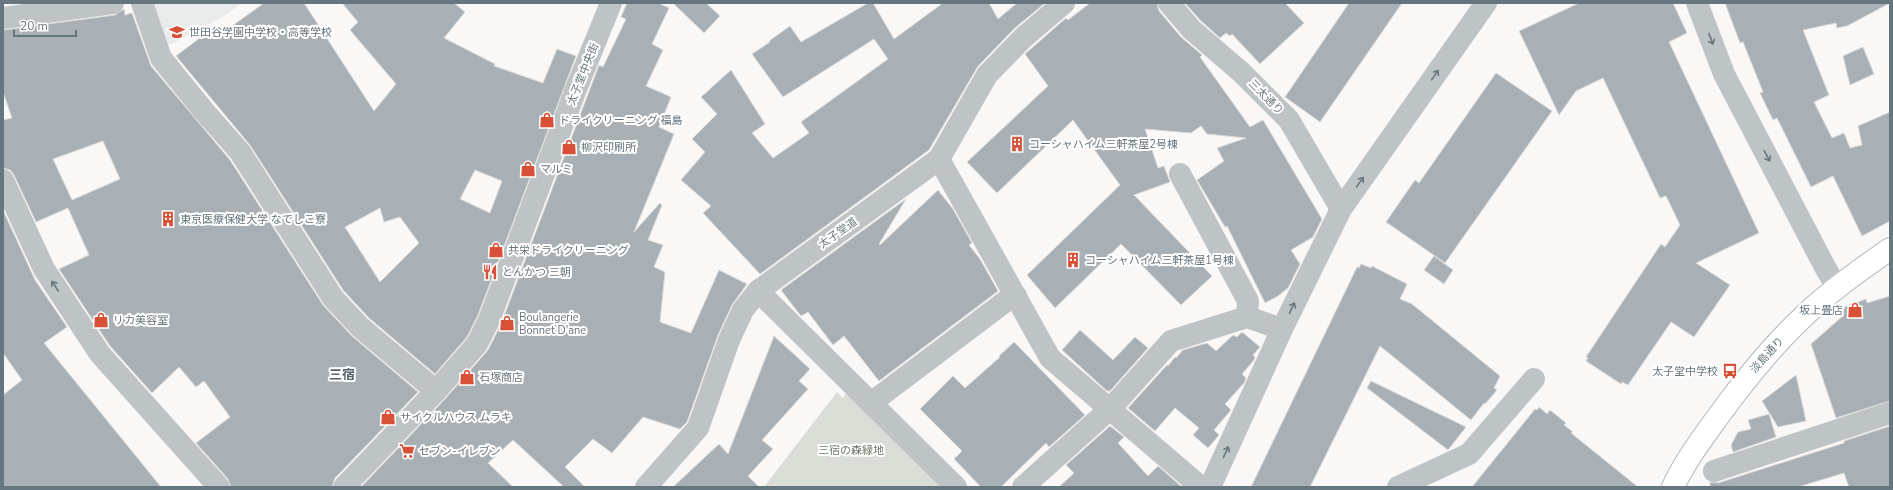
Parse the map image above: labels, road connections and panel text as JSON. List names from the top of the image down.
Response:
{
  "streets": {
    "main road": ["淡島通り"],
    "street": ["太子堂中央街", "三太通り", "太子堂道"]
  },
  "districts": ["三宿"],
  "parks": ["三宿の森緑地"],
  "places": {
    "school or university": ["世田谷学園中学校・高等学校"],
    "shop": [
      "ドライクリーニング 福島",
      "柳沢印刷所",
      "マルミ",
      "共栄ドライクリーニング",
      "坂上畳店",
      "リカ美容室",
      "Boulangerie Bonnet D'ane",
      "石塚商店",
      "サイクルハウス ムラキ"
    ],
    "building": ["コーシャハイム三軒茶屋2号棟", "東京医療保健大学 なでしこ寮", "コーシャハイム三軒茶屋1号棟"],
    "restaurant": ["とんかつ 三朝"],
    "bus stop": ["太子堂中学校"],
    "supermarket": ["セブン-イレブン"]
  },
  "scale_bar": "20 m"
}
